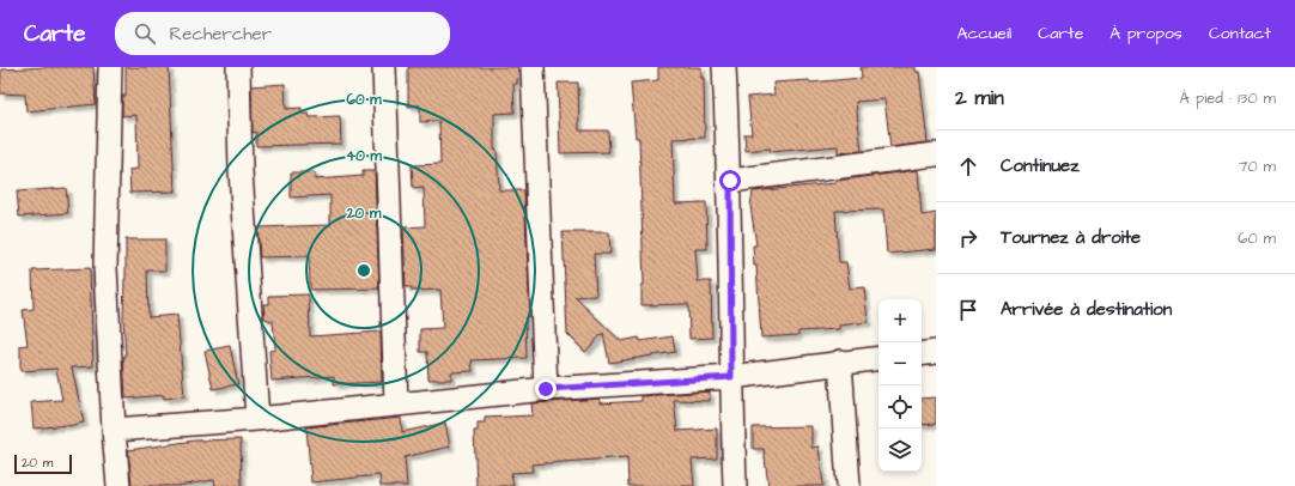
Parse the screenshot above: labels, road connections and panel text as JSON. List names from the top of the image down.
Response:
{
  "scale_bar": "20 m",
  "page": {
    "header": "Carte",
    "search": "Rechercher",
    "nav": [
      "Accueil",
      "Carte",
      "À propos",
      "Contact"
    ],
    "heading": ["2 min", "À pied · 130 m"],
    "list": [
      ["Continuez", "70 m"],
      ["Tournez à droite", "60 m"],
      "Arrivée à destination"
    ],
    "map_buttons": ["+", "−"],
    "scale": "20 m"
  },
  "rings": ["60 m", "40 m", "20 m"]
}
